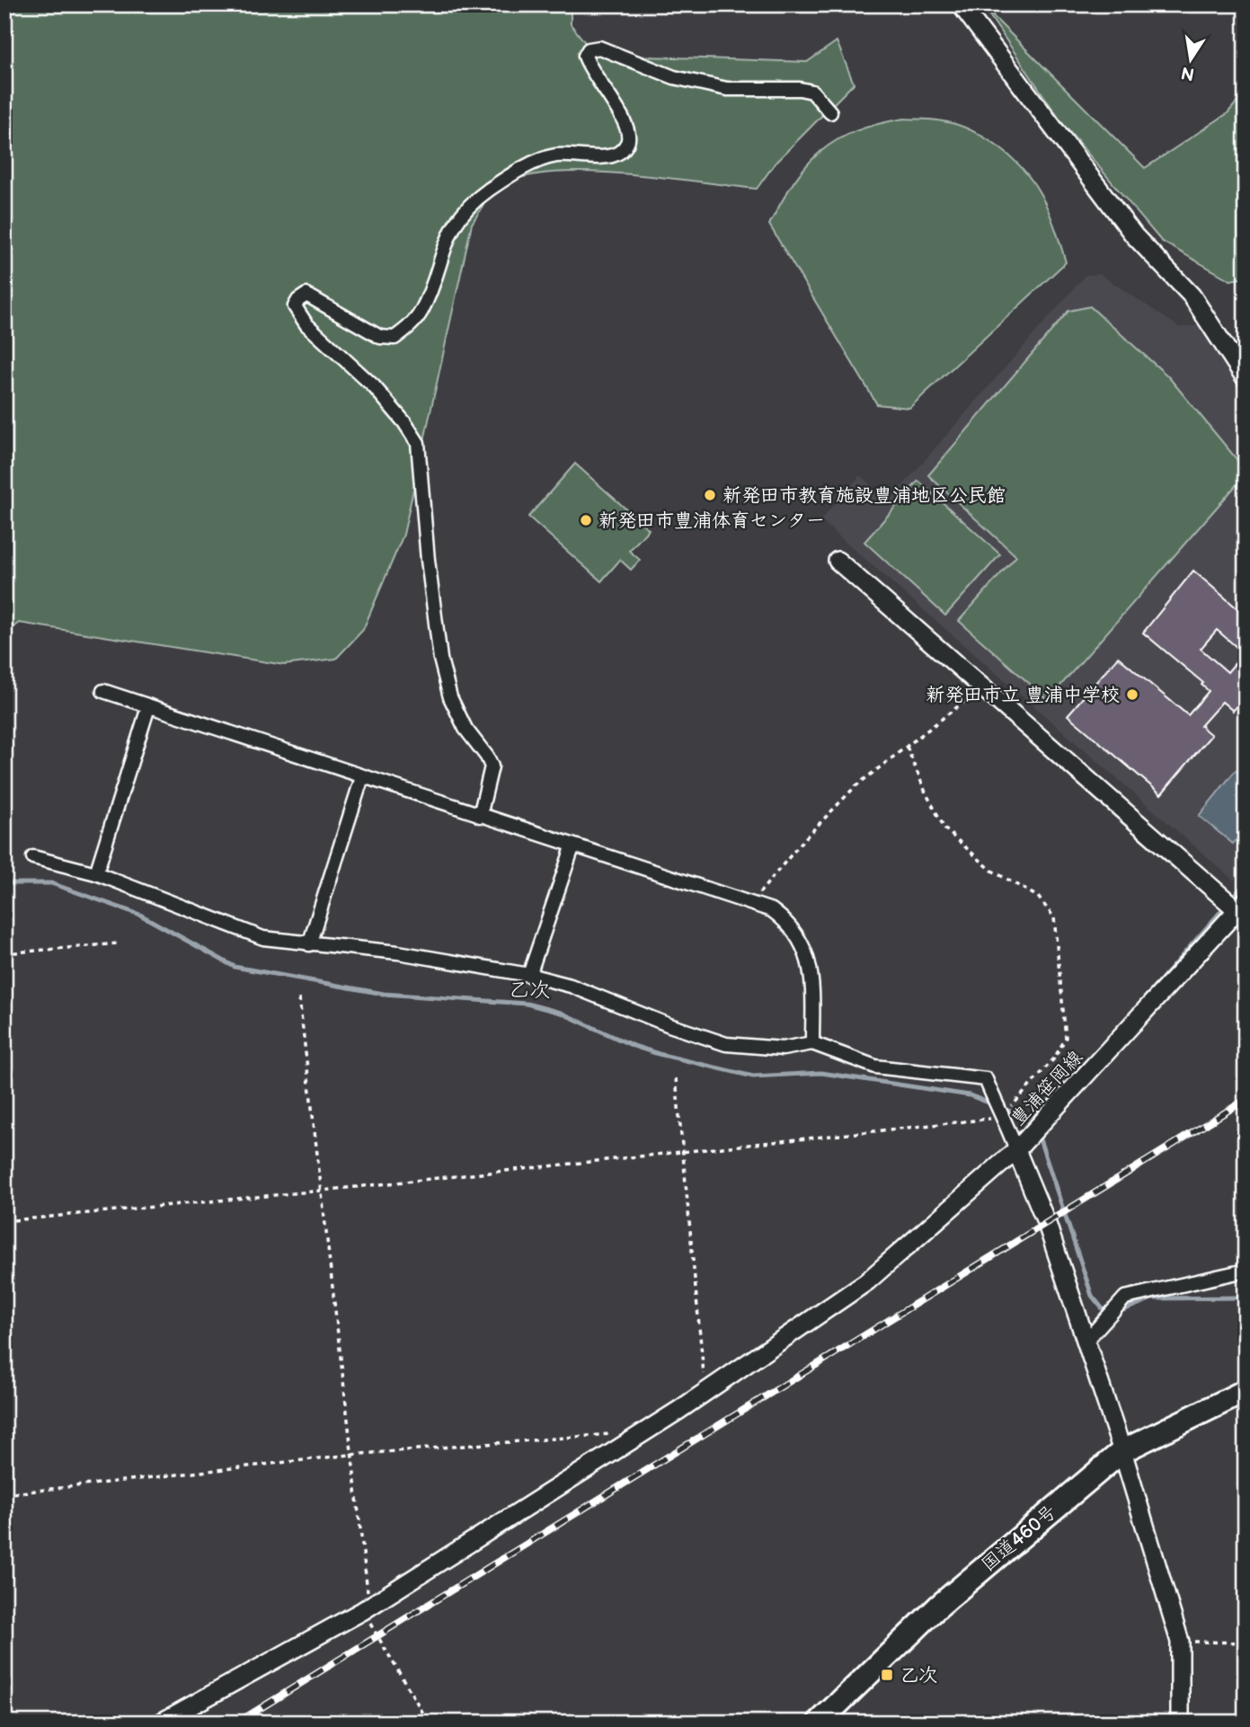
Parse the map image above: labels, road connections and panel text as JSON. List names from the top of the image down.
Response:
{
  "streets": {
    "highway": ["国道460号"],
    "street": ["豊浦笹岡線"]
  },
  "crossings": [
    ["豊浦笹岡線", "国道460号"]
  ],
  "districts": ["乙次"],
  "places": {
    "other": ["新発田市教育施設豊浦地区公民館", "新発田市豊浦体育センター", "新発田市立 豊浦中学校"],
    "transit": ["乙次"]
  },
  "north": "bottom"
}
